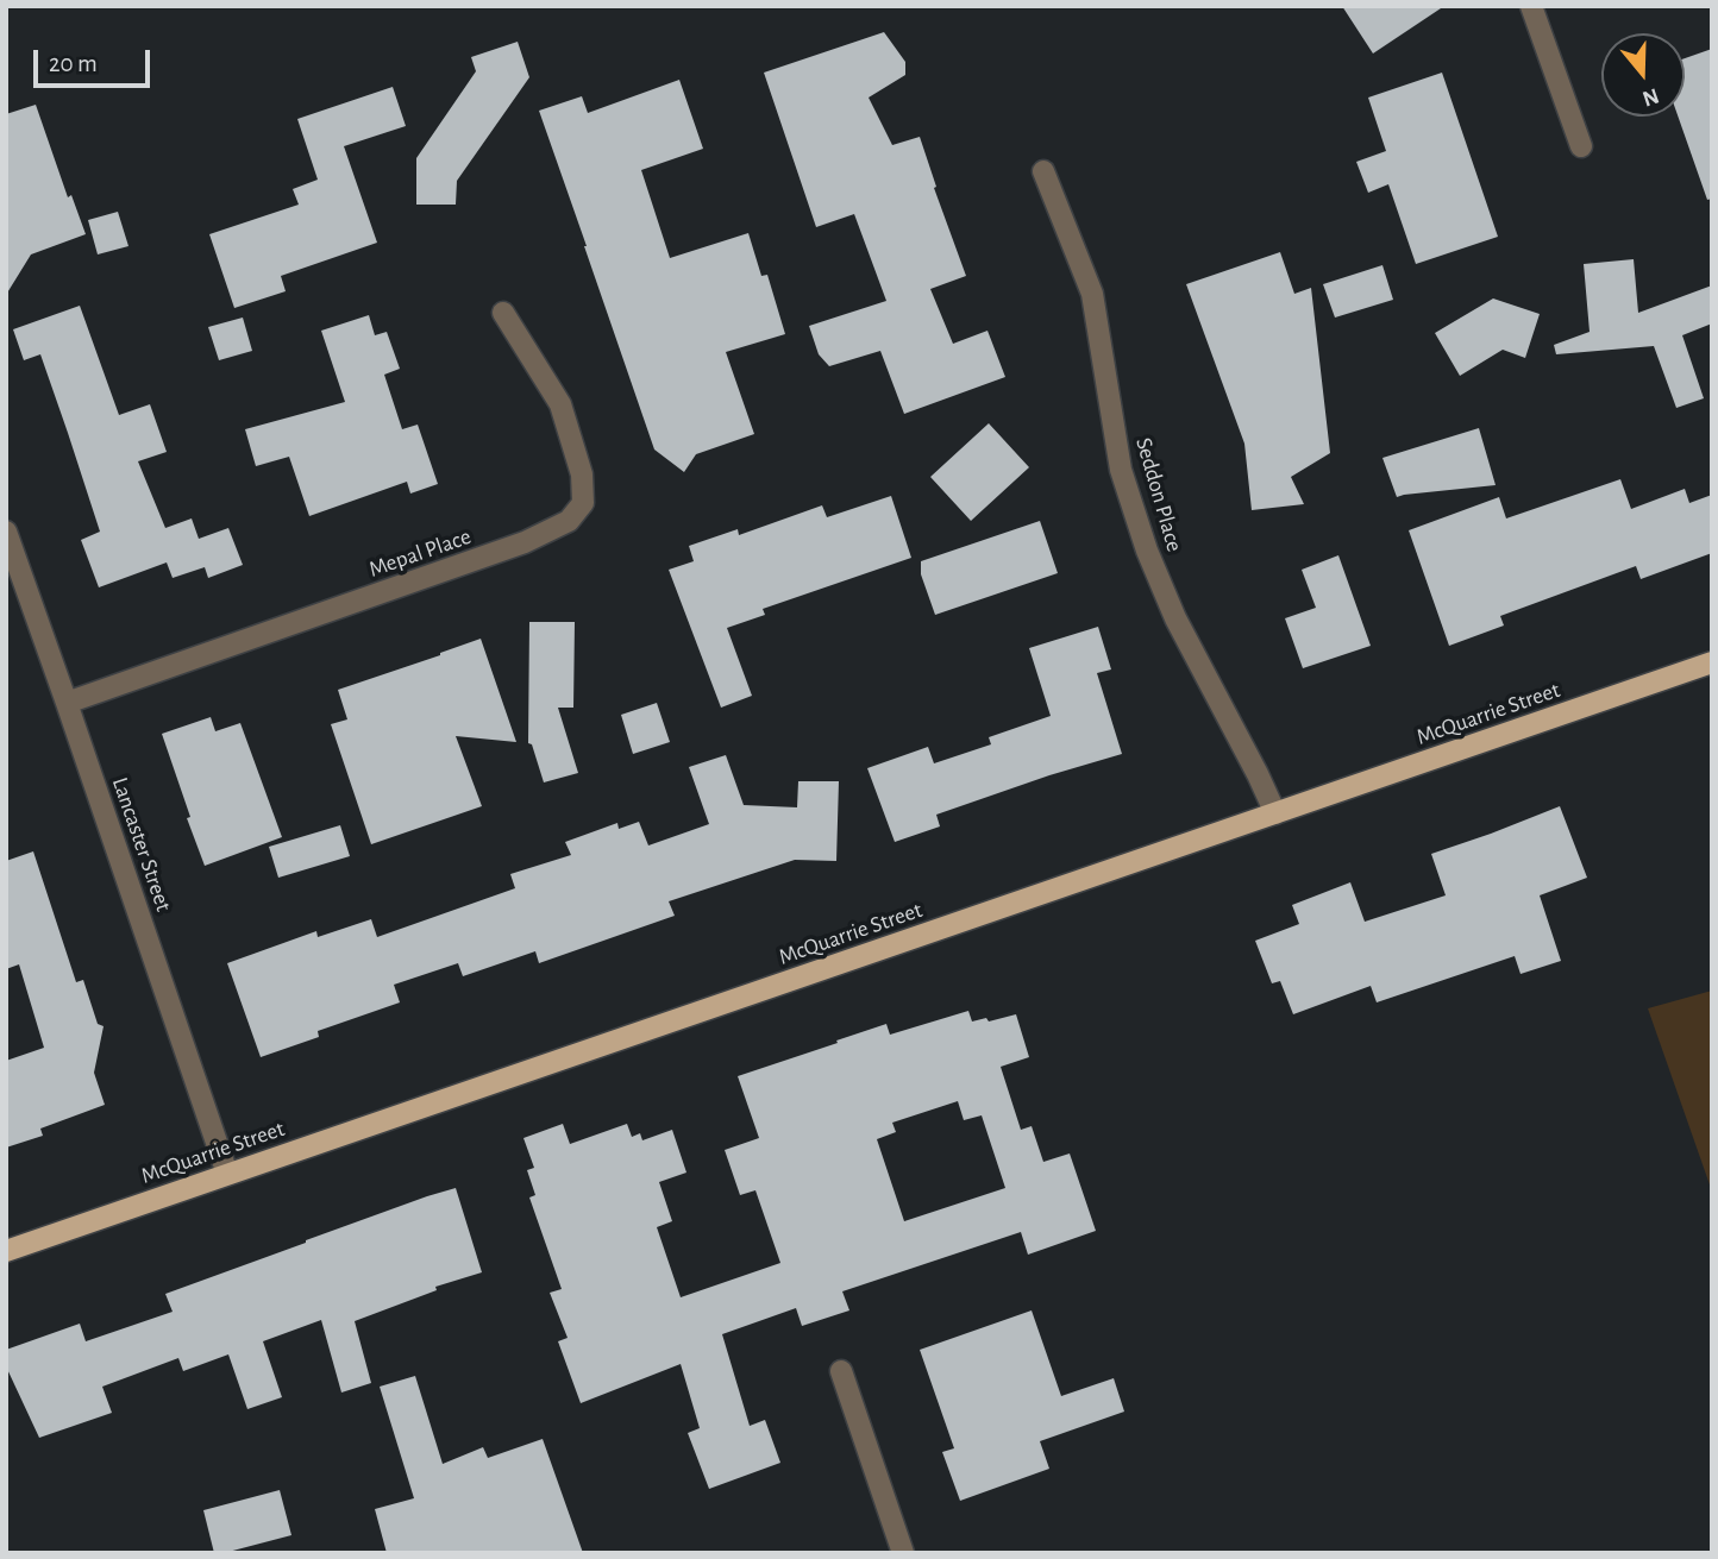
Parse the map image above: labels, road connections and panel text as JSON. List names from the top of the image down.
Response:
{
  "streets": {
    "main road": ["McQuarrie Street"],
    "street": ["Seddon Place", "Mepal Place", "Lancaster Street"]
  },
  "crossings": [
    ["Seddon Place", "McQuarrie Street"],
    ["Mepal Place", "Lancaster Street"],
    ["McQuarrie Street", "Lancaster Street"]
  ],
  "scale_bar": "20 m",
  "north": "bottom"
}
